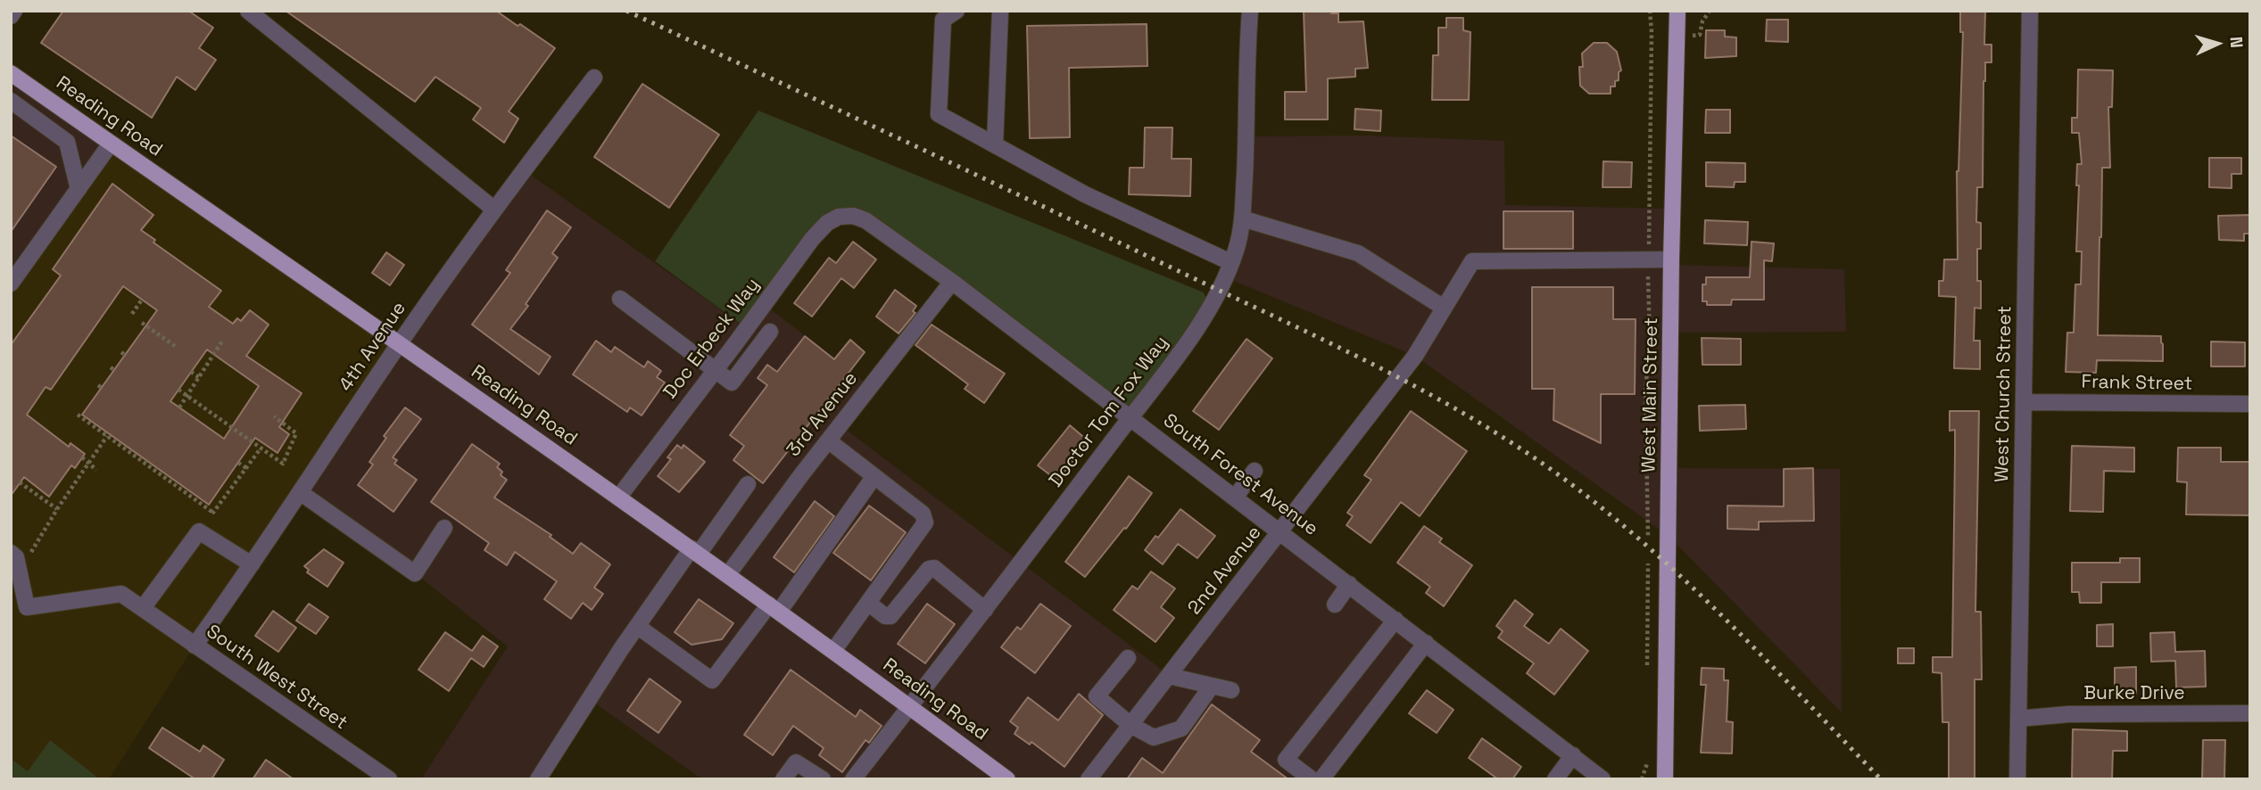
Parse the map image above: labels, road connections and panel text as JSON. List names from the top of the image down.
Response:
{
  "streets": {
    "main road": ["Reading Road", "West Main Street"],
    "street": [
      "Doc Erbeck Way",
      "4th Avenue",
      "Frank Street",
      "West Church Street",
      "Doctor Tom Fox Way",
      "3rd Avenue",
      "South Forest Avenue",
      "2nd Avenue",
      "South West Street",
      "Burke Drive"
    ]
  },
  "crossings": [
    ["Reading Road", "Doc Erbeck Way"],
    ["Reading Road", "4th Avenue"],
    ["Reading Road", "Doctor Tom Fox Way"],
    ["Reading Road", "3rd Avenue"],
    ["Doc Erbeck Way", "South Forest Avenue"],
    ["4th Avenue", "South West Street"],
    ["Frank Street", "West Church Street"],
    ["West Church Street", "Burke Drive"],
    ["Doctor Tom Fox Way", "South Forest Avenue"],
    ["3rd Avenue", "South Forest Avenue"],
    ["South Forest Avenue", "2nd Avenue"]
  ],
  "north": "right"
}
